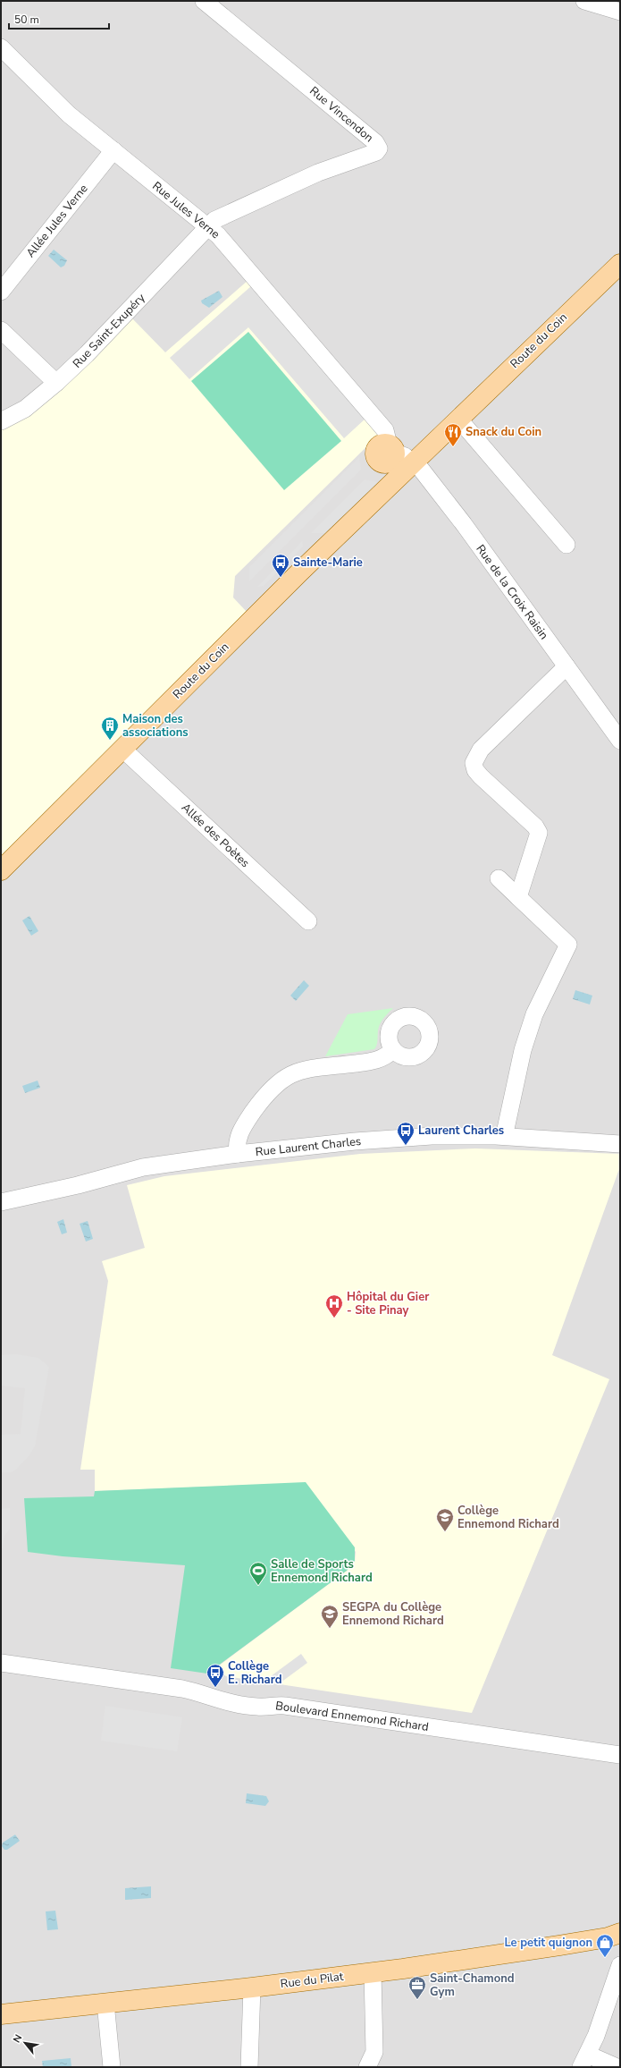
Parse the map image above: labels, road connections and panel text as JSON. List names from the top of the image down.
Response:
{
  "streets": {
    "main road": ["Route du Coin", "Rue du Pilat"],
    "street": [
      "Rue Vincendon",
      "Rue Jules Verne",
      "Allée Jules Verne",
      "Rue Saint-Exupéry",
      "Rue de la Croix Raisin",
      "Allée des Poètes",
      "Rue Laurent Charles",
      "Boulevard Ennemond Richard"
    ]
  },
  "crossings": [
    ["Rue Vincendon", "Rue Jules Verne"],
    ["Rue Vincendon", "Rue Saint-Exupéry"],
    ["Rue Jules Verne", "Allée Jules Verne"],
    ["Rue Jules Verne", "Rue Saint-Exupéry"],
    ["Rue Jules Verne", "Route du Coin"],
    ["Rue Jules Verne", "Rue de la Croix Raisin"],
    ["Route du Coin", "Rue de la Croix Raisin"],
    ["Route du Coin", "Allée des Poètes"]
  ],
  "places": {
    "restaurant": ["Snack du Coin"],
    "bus stop": ["Sainte-Marie", "Laurent Charles", "Collège E. Richard"],
    "building": ["Maison des associations"],
    "hospital": ["Hôpital du Gier - Site Pinay"],
    "school or university": ["Collège Ennemond Richard", "SEGPA du Collège Ennemond Richard"],
    "sports": ["Salle de Sports Ennemond Richard"],
    "shop": ["Le petit quignon"],
    "office": ["Saint-Chamond Gym"]
  },
  "scale_bar": "50 m",
  "north": "top left"
}
